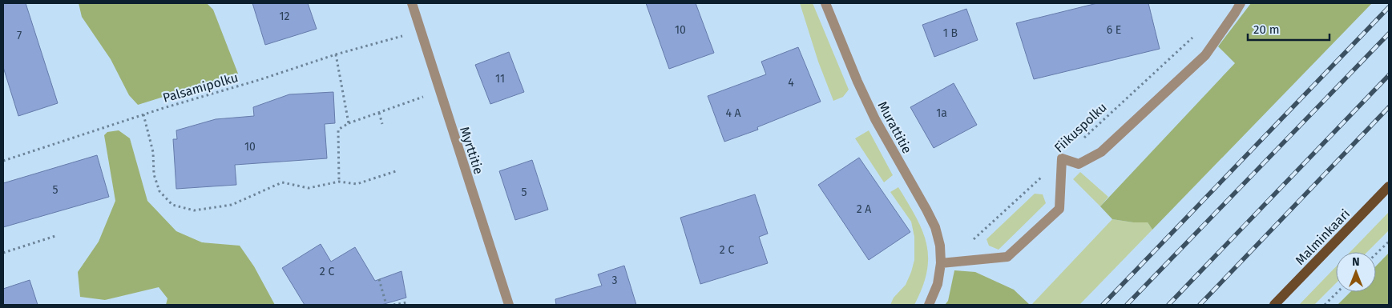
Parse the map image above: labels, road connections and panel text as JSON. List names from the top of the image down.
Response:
{
  "streets": {
    "main road": ["Malminkaari"],
    "street": ["Murattitie", "Myrttitie"],
    "path": ["Palsamipolku", "Fiikuspolku"]
  },
  "house_numbers": [
    "12",
    "10",
    "6 E",
    "1 B",
    "7",
    "11",
    "4",
    "4 A",
    "1a",
    "10",
    "5",
    "5",
    "2 A",
    "2 C",
    "2 C",
    "3"
  ],
  "scale_bar": "20 m",
  "north": "top"
}
